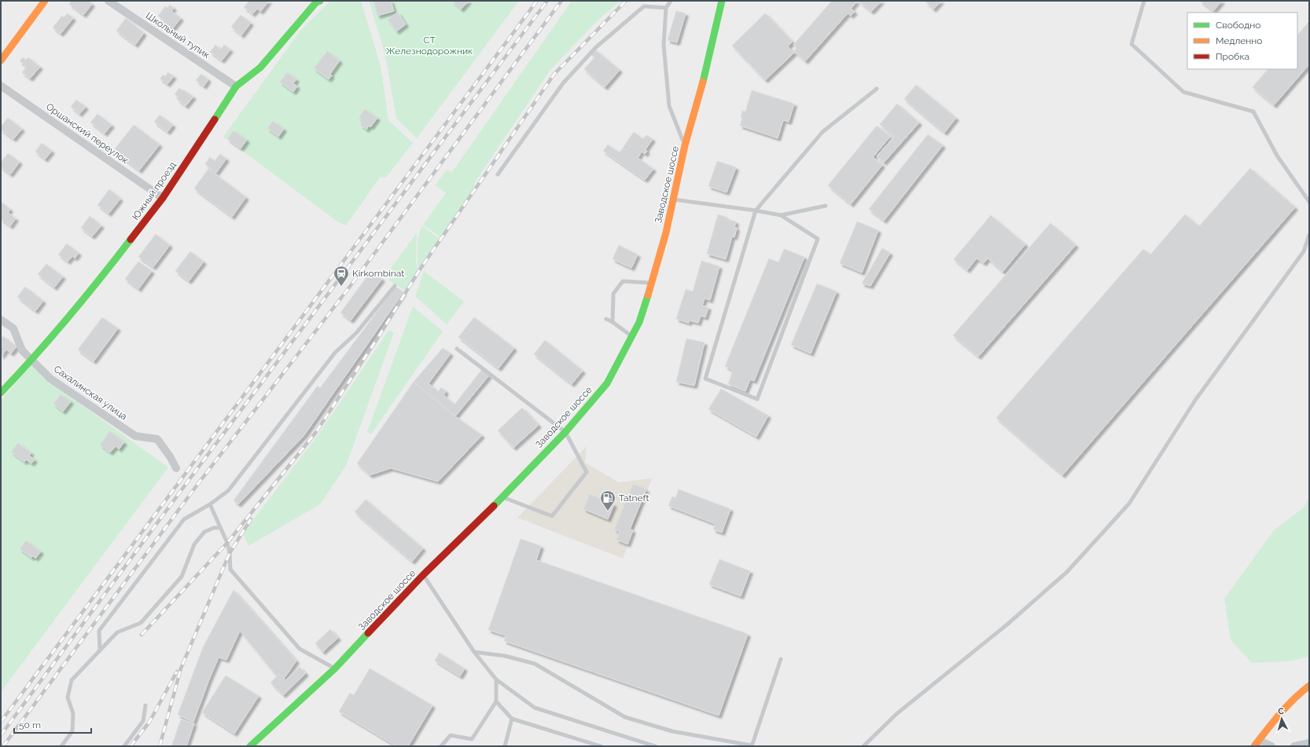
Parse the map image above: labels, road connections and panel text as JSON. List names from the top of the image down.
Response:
{
  "streets": {
    "main road": ["Заводское шоссе", "Южный проезд"],
    "street": ["Школьный тупик", "Оршанский переулок", "Сахалинская улица"]
  },
  "crossings": [
    ["Школьный тупик", "Южный проезд"],
    ["Оршанский переулок", "Южный проезд"],
    ["Южный проезд", "Сахалинская улица"]
  ],
  "parks": ["СТ Железнодорожник"],
  "places": {
    "station": ["Kirkombinat"],
    "fuel station": ["Tatneft"]
  },
  "legend": ["Свободно", "Медленно", "Пробка"],
  "scale_bar": "50 m",
  "north": "top"
}
